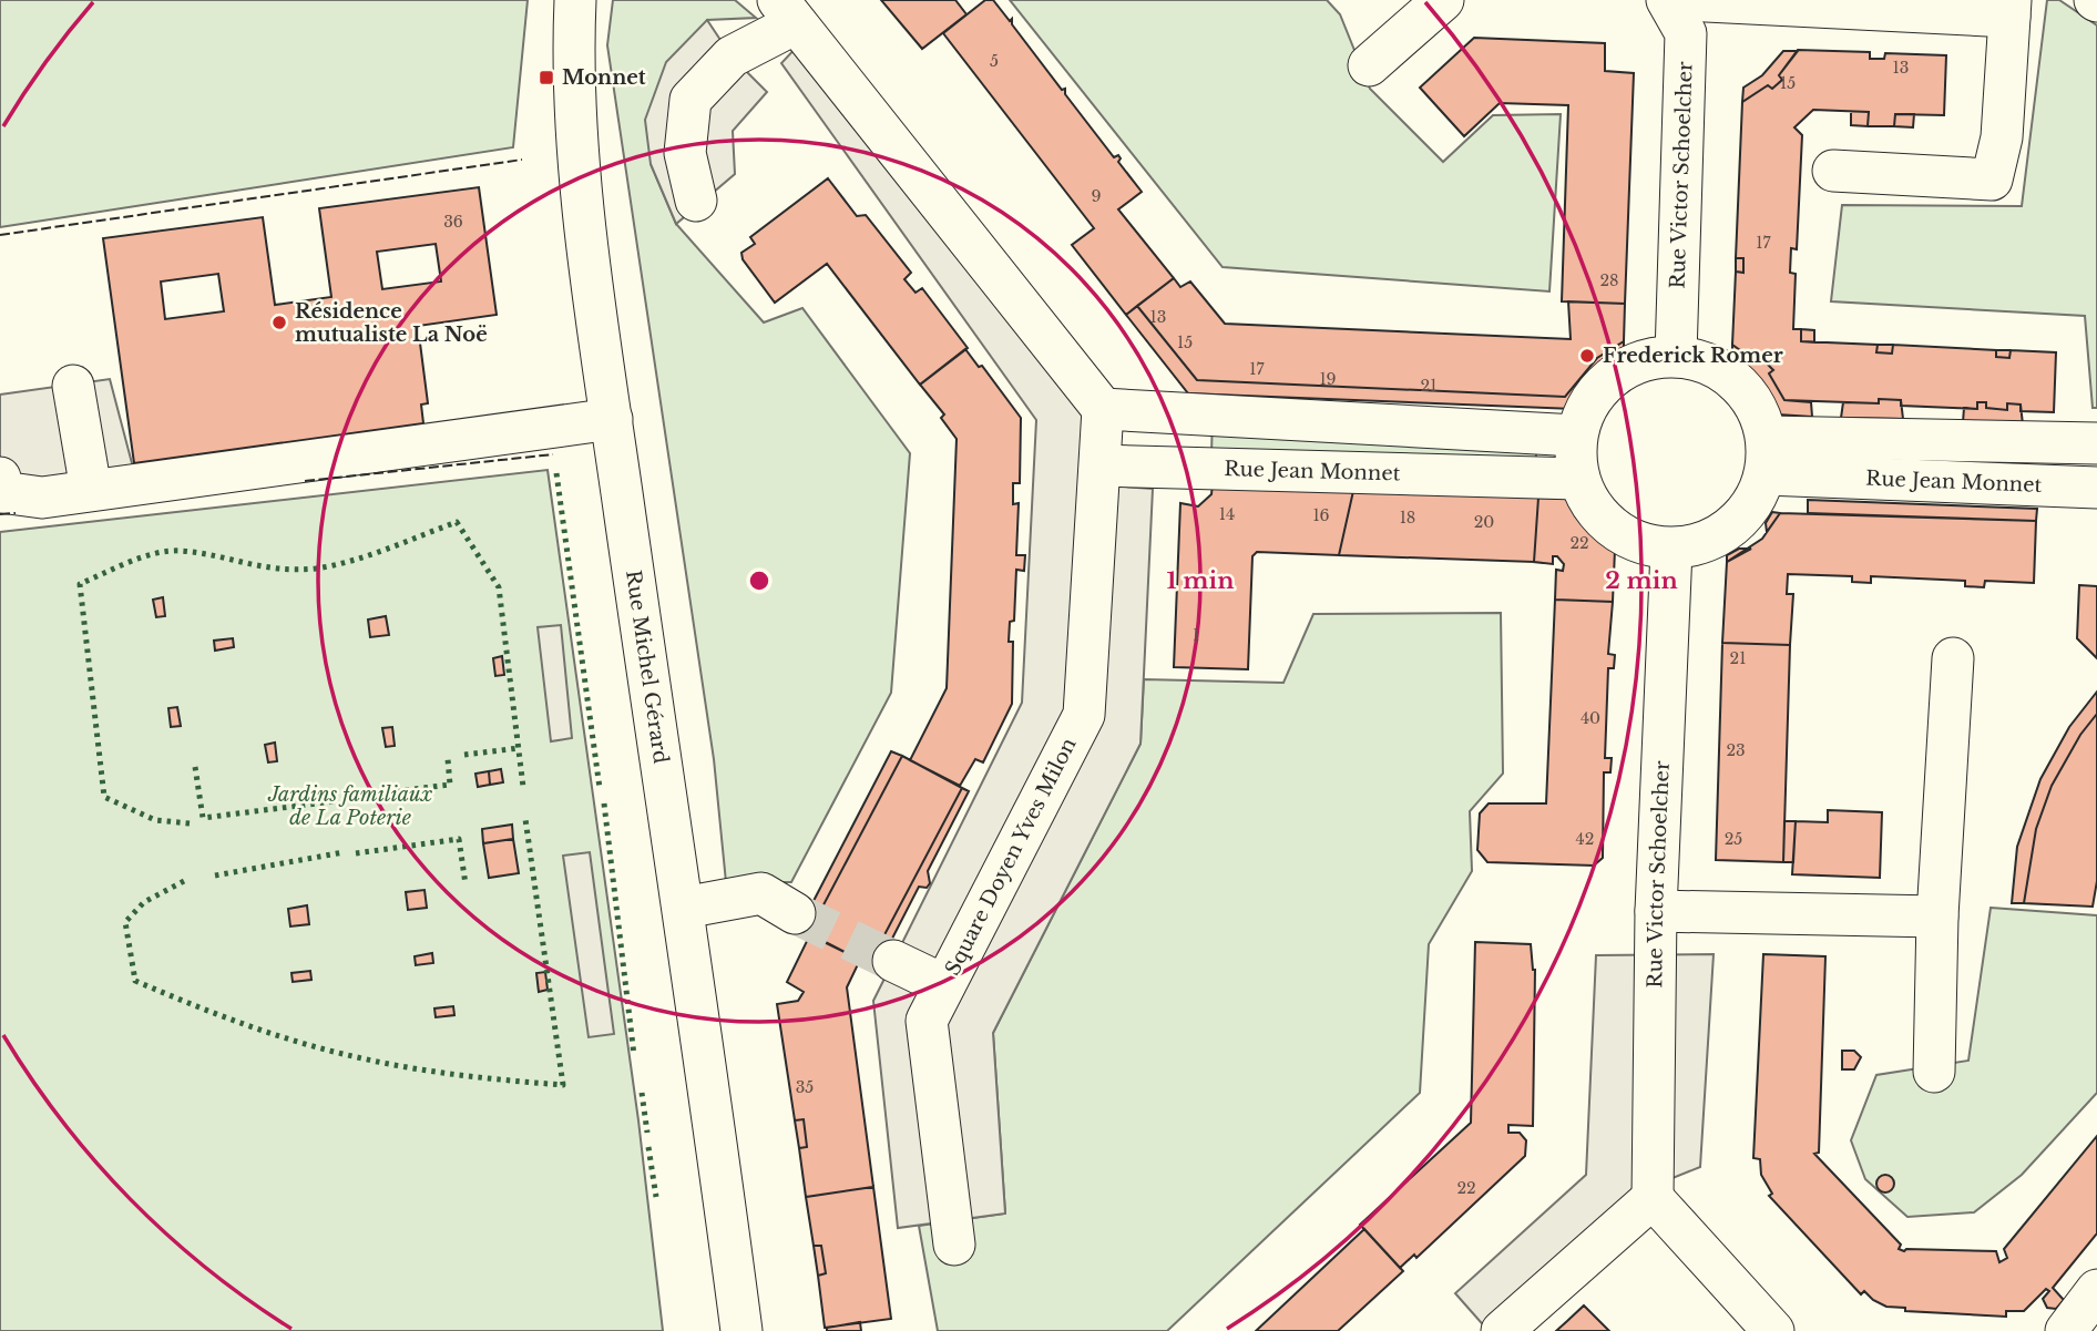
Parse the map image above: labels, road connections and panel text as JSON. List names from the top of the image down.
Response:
{
  "streets": {
    "street": [
      "Rue Victor Schoelcher",
      "Rue Jean Monnet",
      "Rue Michel Gérard",
      "Square Doyen Yves Milon"
    ]
  },
  "crossings": [
    ["Rue Victor Schoelcher", "Rue Jean Monnet"],
    ["Rue Jean Monnet", "Square Doyen Yves Milon"]
  ],
  "parks": ["Jardins familiaux de La Poterie"],
  "places": {
    "transit": ["Monnet"],
    "other": ["Résidence mutualiste La Noë", "Frederick Romer"]
  },
  "house_numbers": [
    "5",
    "13",
    "15",
    "9",
    "36",
    "17",
    "28",
    "13",
    "15",
    "17",
    "19",
    "21",
    "14",
    "16",
    "18",
    "20",
    "22",
    "1",
    "21",
    "40",
    "23",
    "42",
    "25",
    "35",
    "22"
  ],
  "rings": ["1 min", "2 min"]
}
